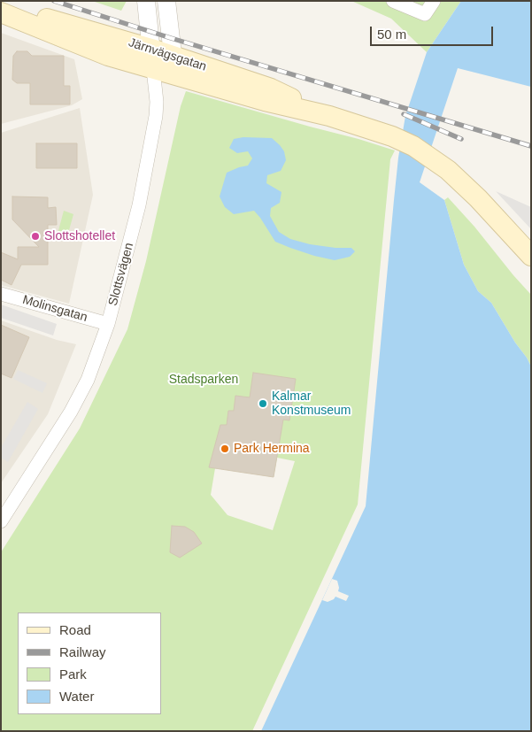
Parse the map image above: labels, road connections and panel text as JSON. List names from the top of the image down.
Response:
{
  "streets": {
    "main road": ["Järnvägsgatan"],
    "street": ["Slottsvägen", "Molinsgatan"]
  },
  "crossings": [
    ["Järnvägsgatan", "Slottsvägen"],
    ["Slottsvägen", "Molinsgatan"]
  ],
  "parks": ["Stadsparken"],
  "places": ["Slottshotellet", "Kalmar Konstmuseum", "Park Hermina"],
  "legend": [
    "Road",
    "Railway",
    "Park",
    "Water"
  ],
  "scale_bar": "50 m"
}
